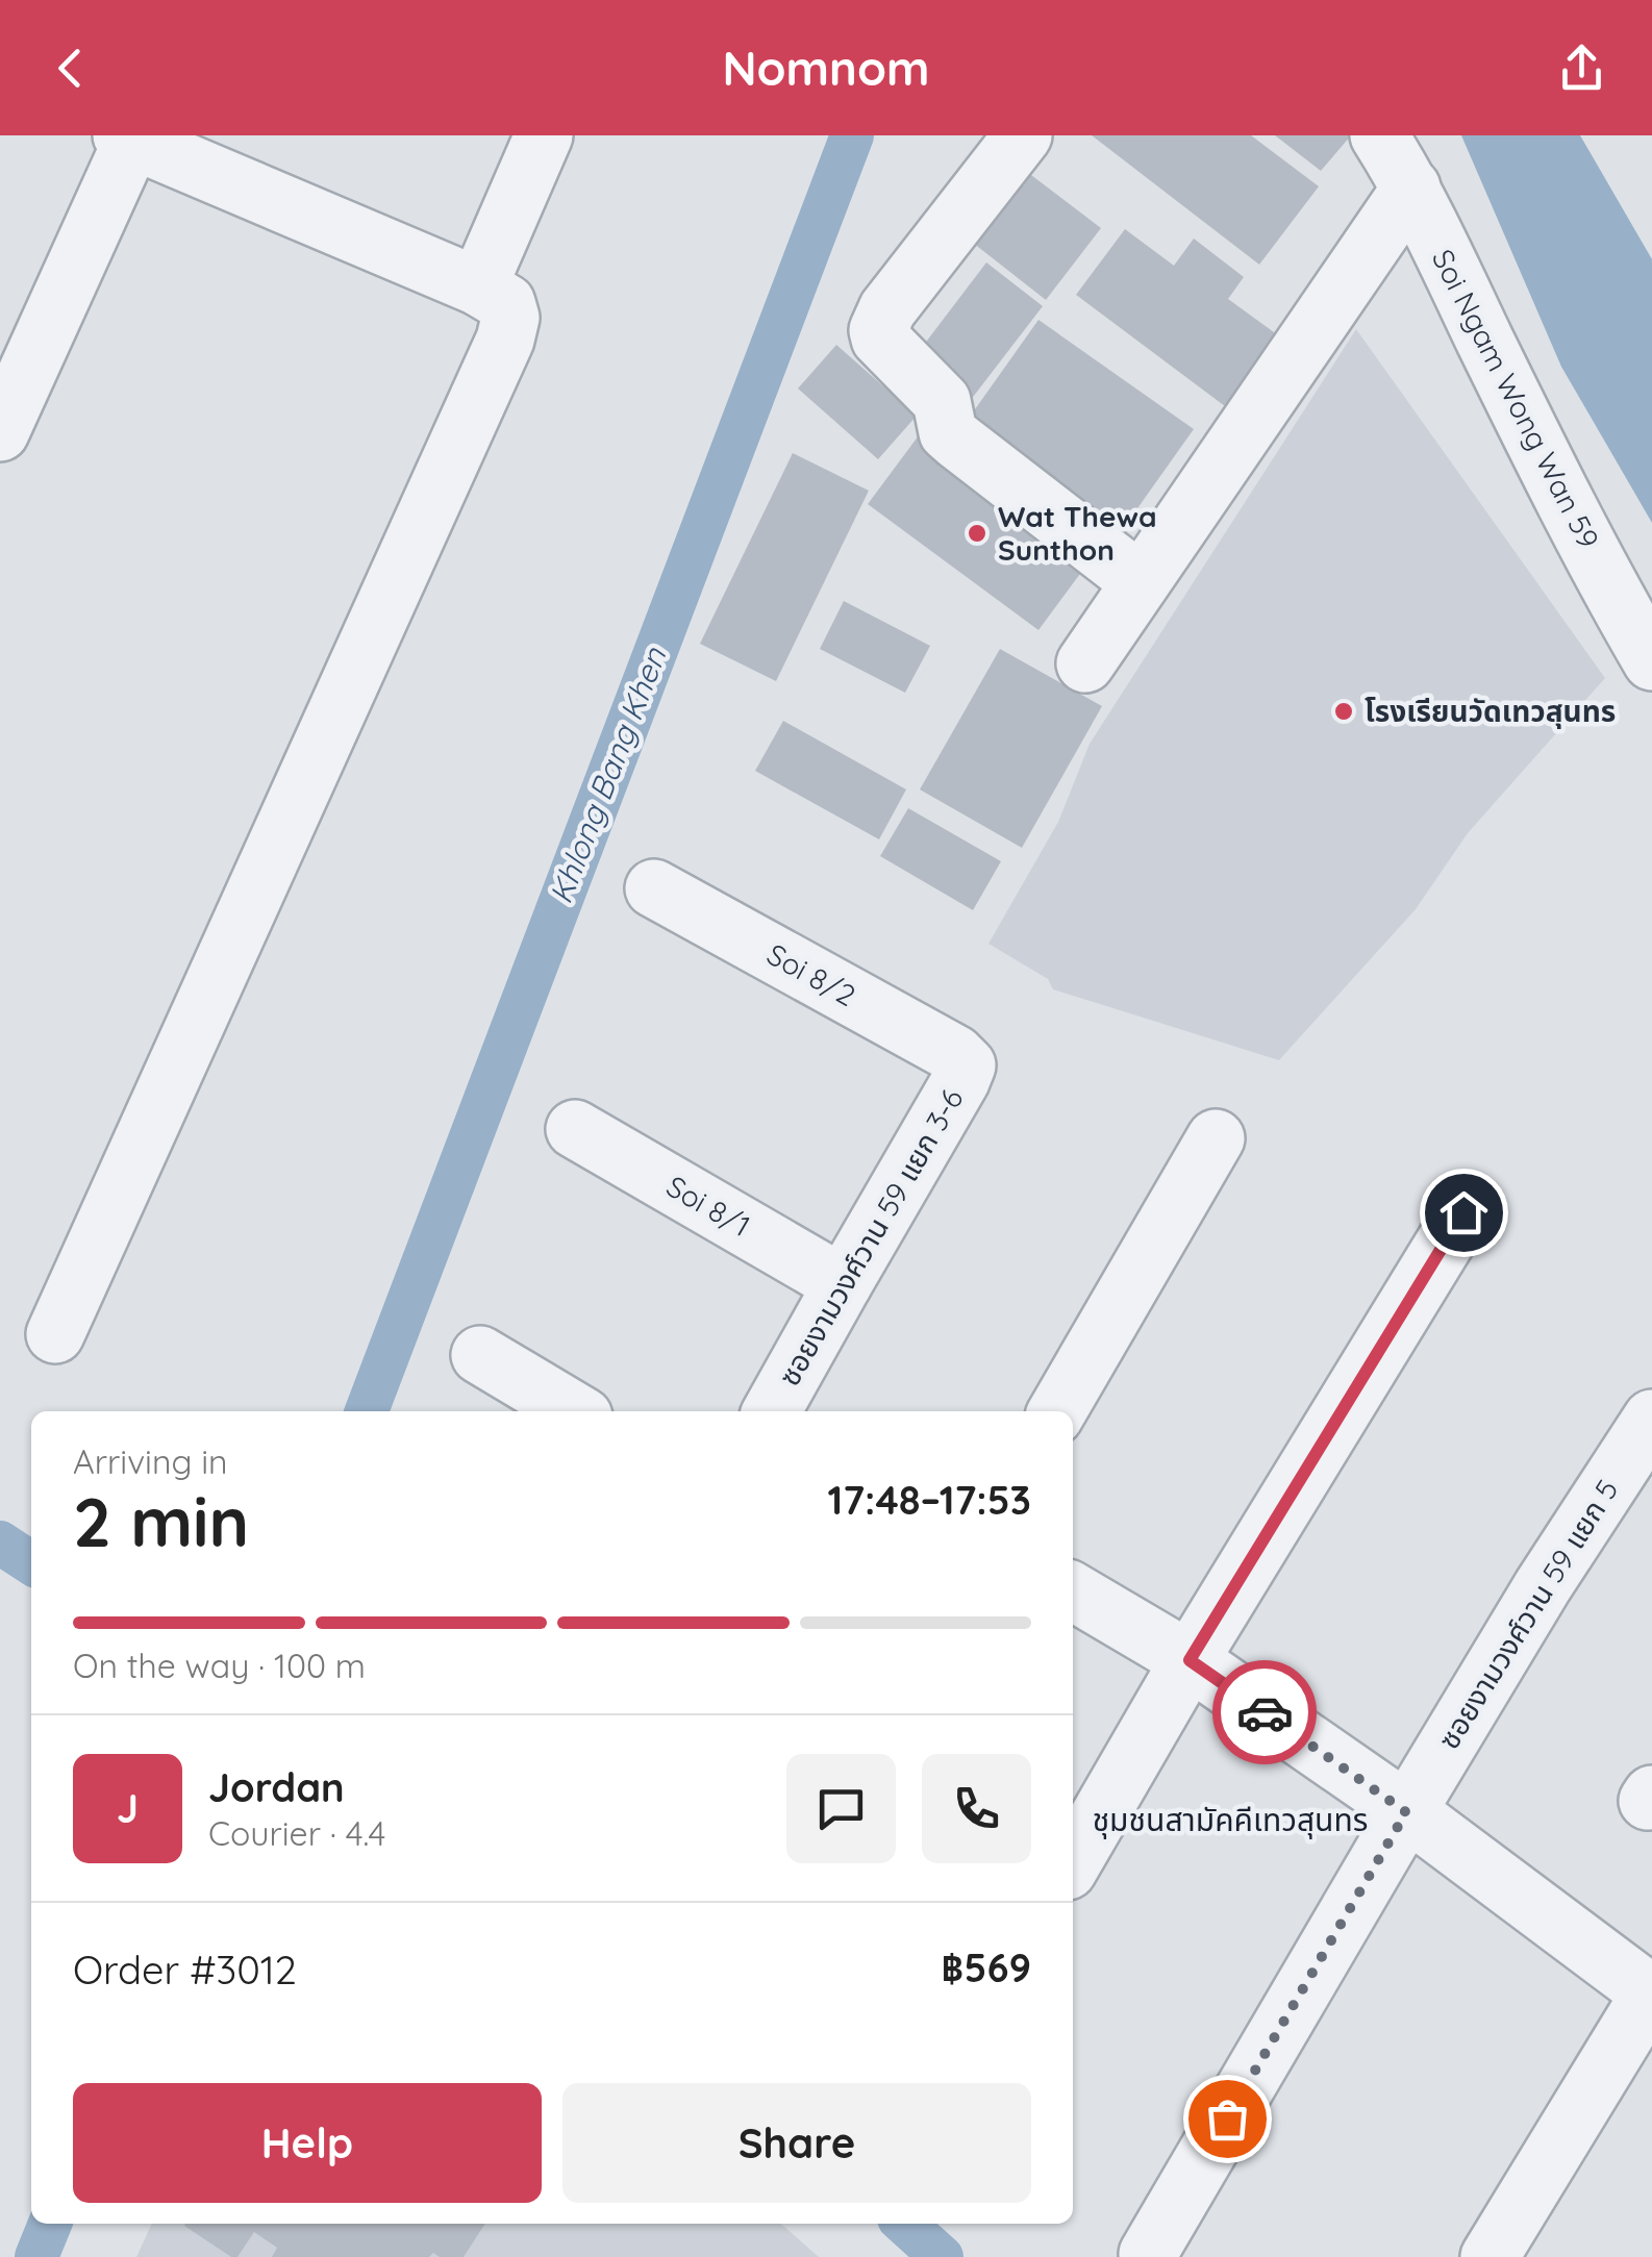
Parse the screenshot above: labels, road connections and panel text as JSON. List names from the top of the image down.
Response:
{
  "streets": {
    "street": [
      "Soi Ngam Wong Wan 59",
      "Soi 8/2",
      "Soi 8/1",
      "ซอยงามวงศ์วาน 59 แยก 3-6",
      "ซอยงามวงศ์วาน 59 แยก 5"
    ]
  },
  "crossings": [
    ["Soi 8/2", "ซอยงามวงศ์วาน 59 แยก 3-6"],
    ["Soi 8/1", "ซอยงามวงศ์วาน 59 แยก 3-6"]
  ],
  "districts": ["ชุมชนสามัคคีเทวสุนทร"],
  "water": ["Khlong Bang Khen"],
  "places": ["Wat Thewa Sunthon", "โรงเรียนวัดเทวสุนทร"],
  "page": {
    "header": "Nomnom",
    "heading": ["2 min", "Arriving in", "17:48–17:53"],
    "panel": [
      "Jordan",
      "Courier · 4.4",
      "Order #3012",
      "฿569"
    ],
    "bar": "On the way · 100 m",
    "round": "J",
    "buttons": ["Help", "Share"]
  }
}
